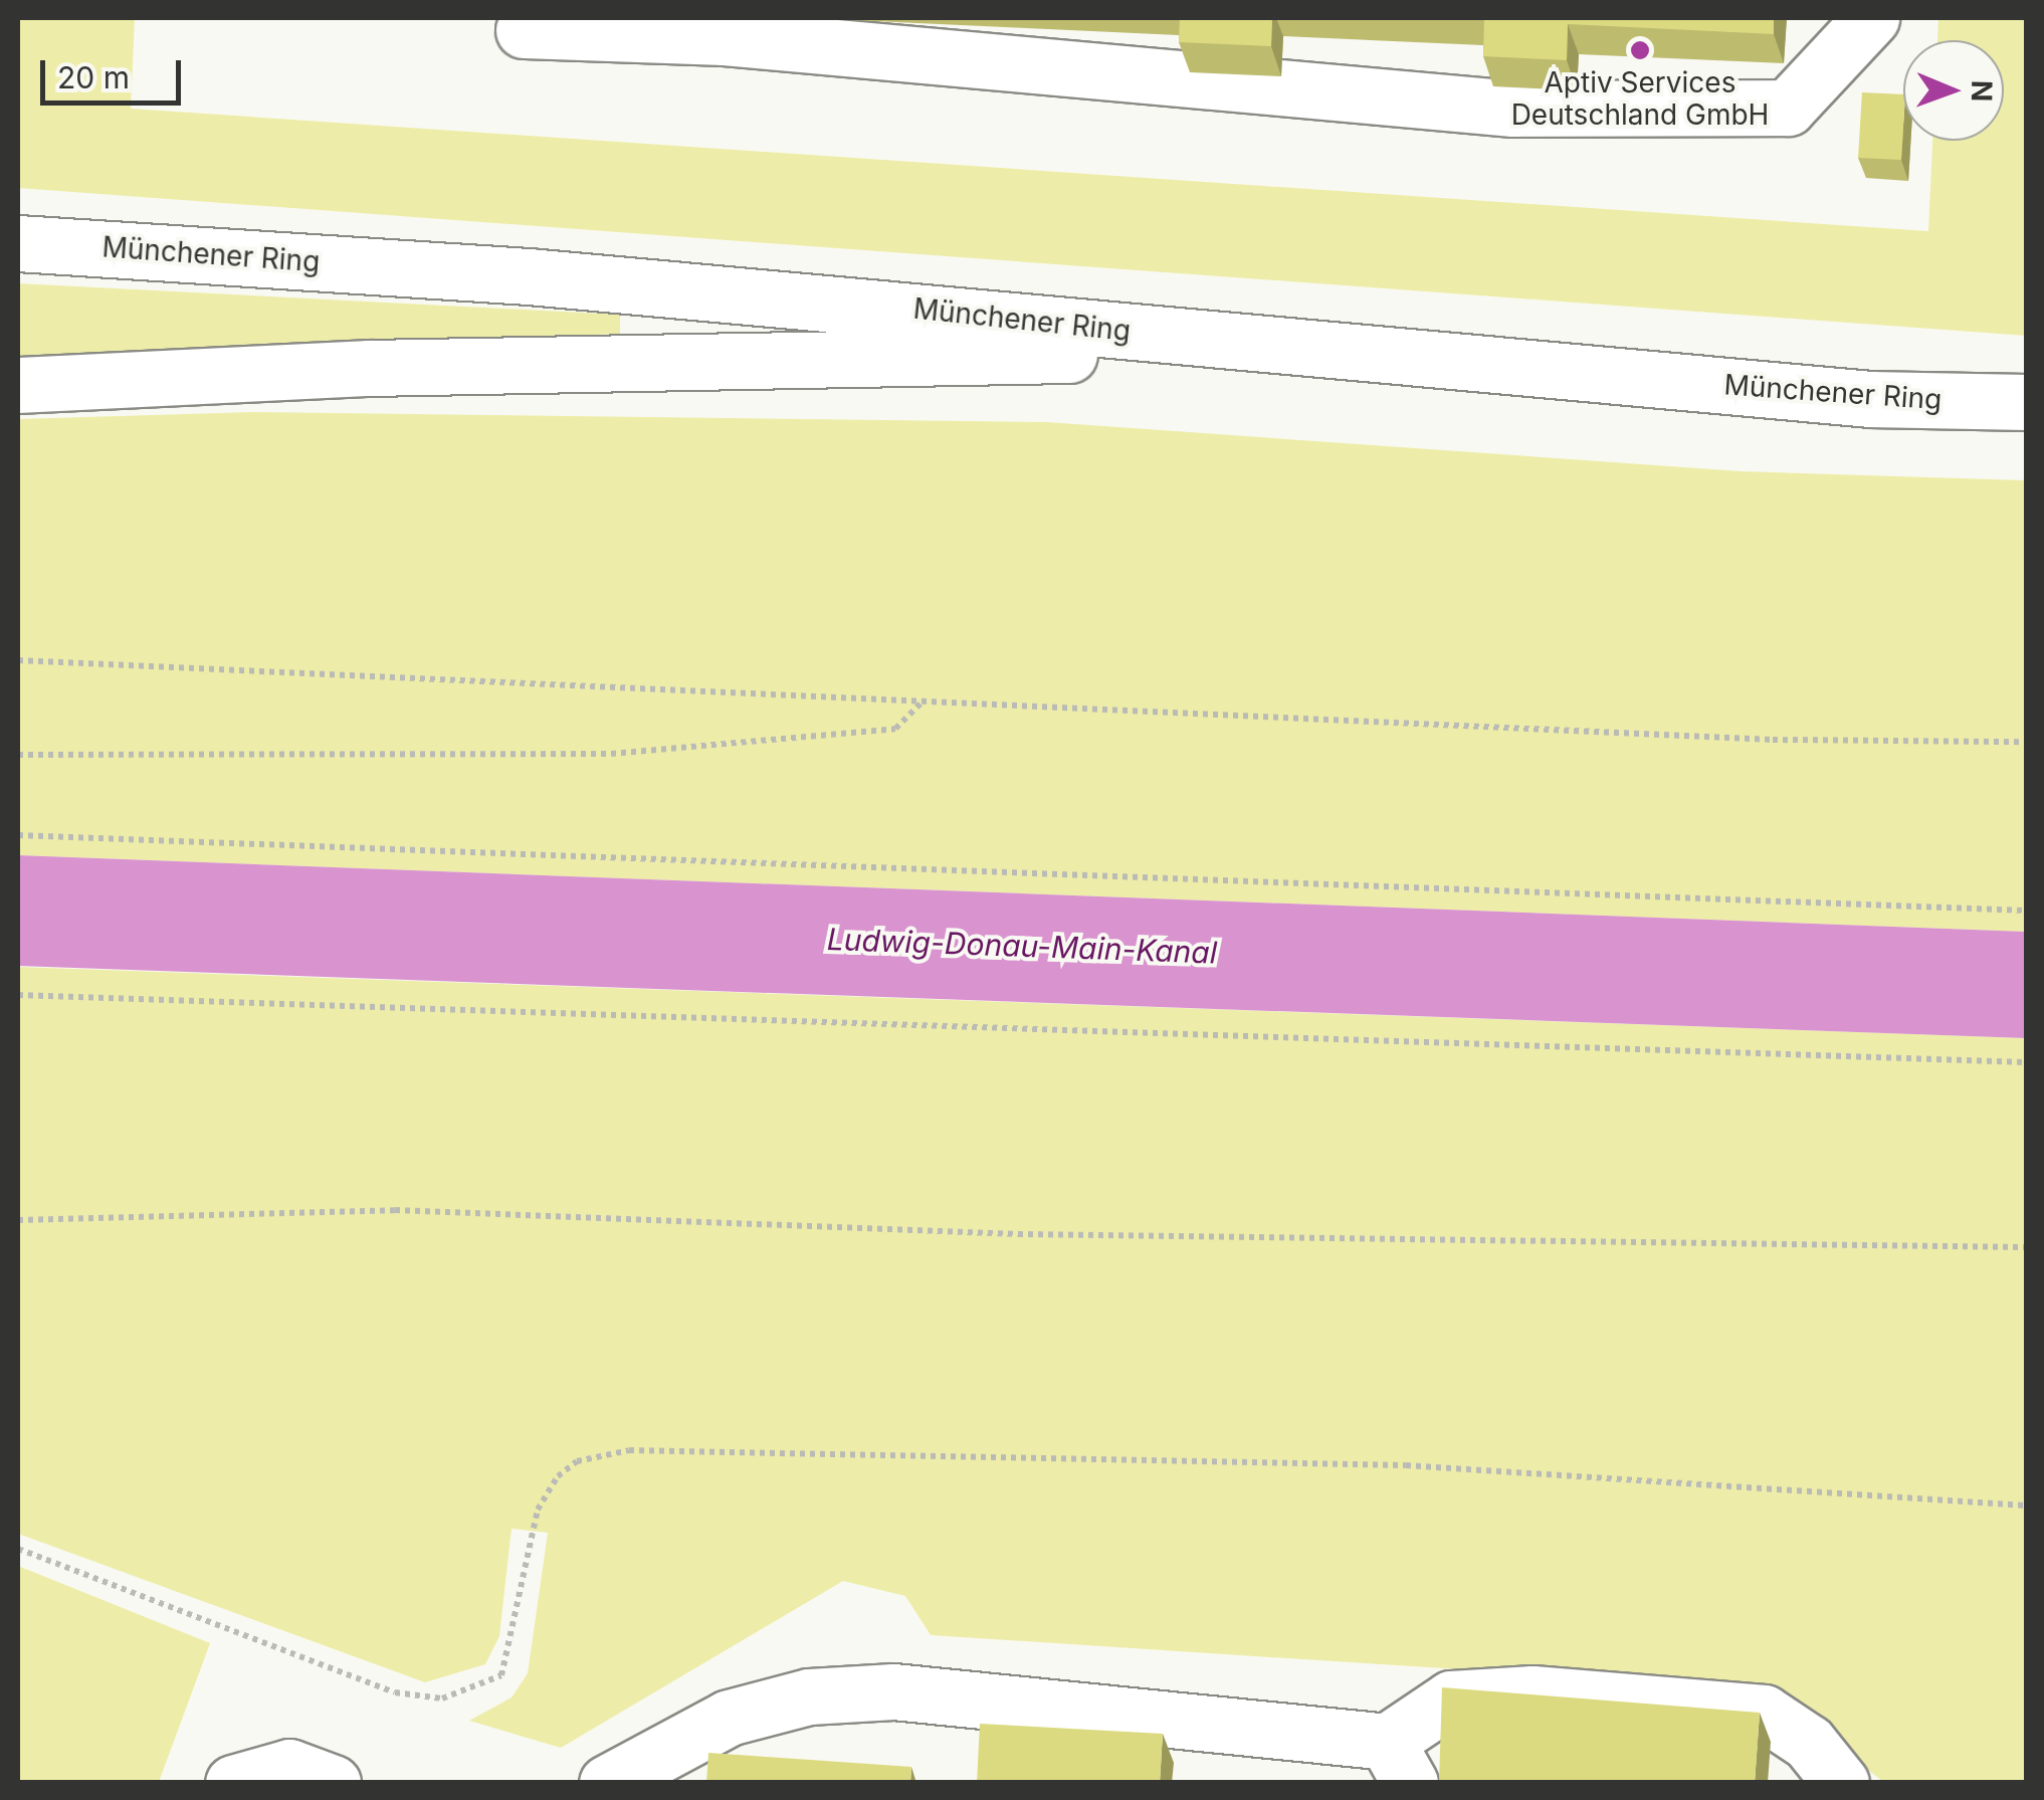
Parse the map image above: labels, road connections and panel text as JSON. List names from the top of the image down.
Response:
{
  "streets": {
    "main road": ["Münchener Ring"]
  },
  "water": ["Ludwig-Donau-Main-Kanal"],
  "places": ["Aptiv Services Deutschland GmbH"],
  "scale_bar": "20 m",
  "north": "right"
}
